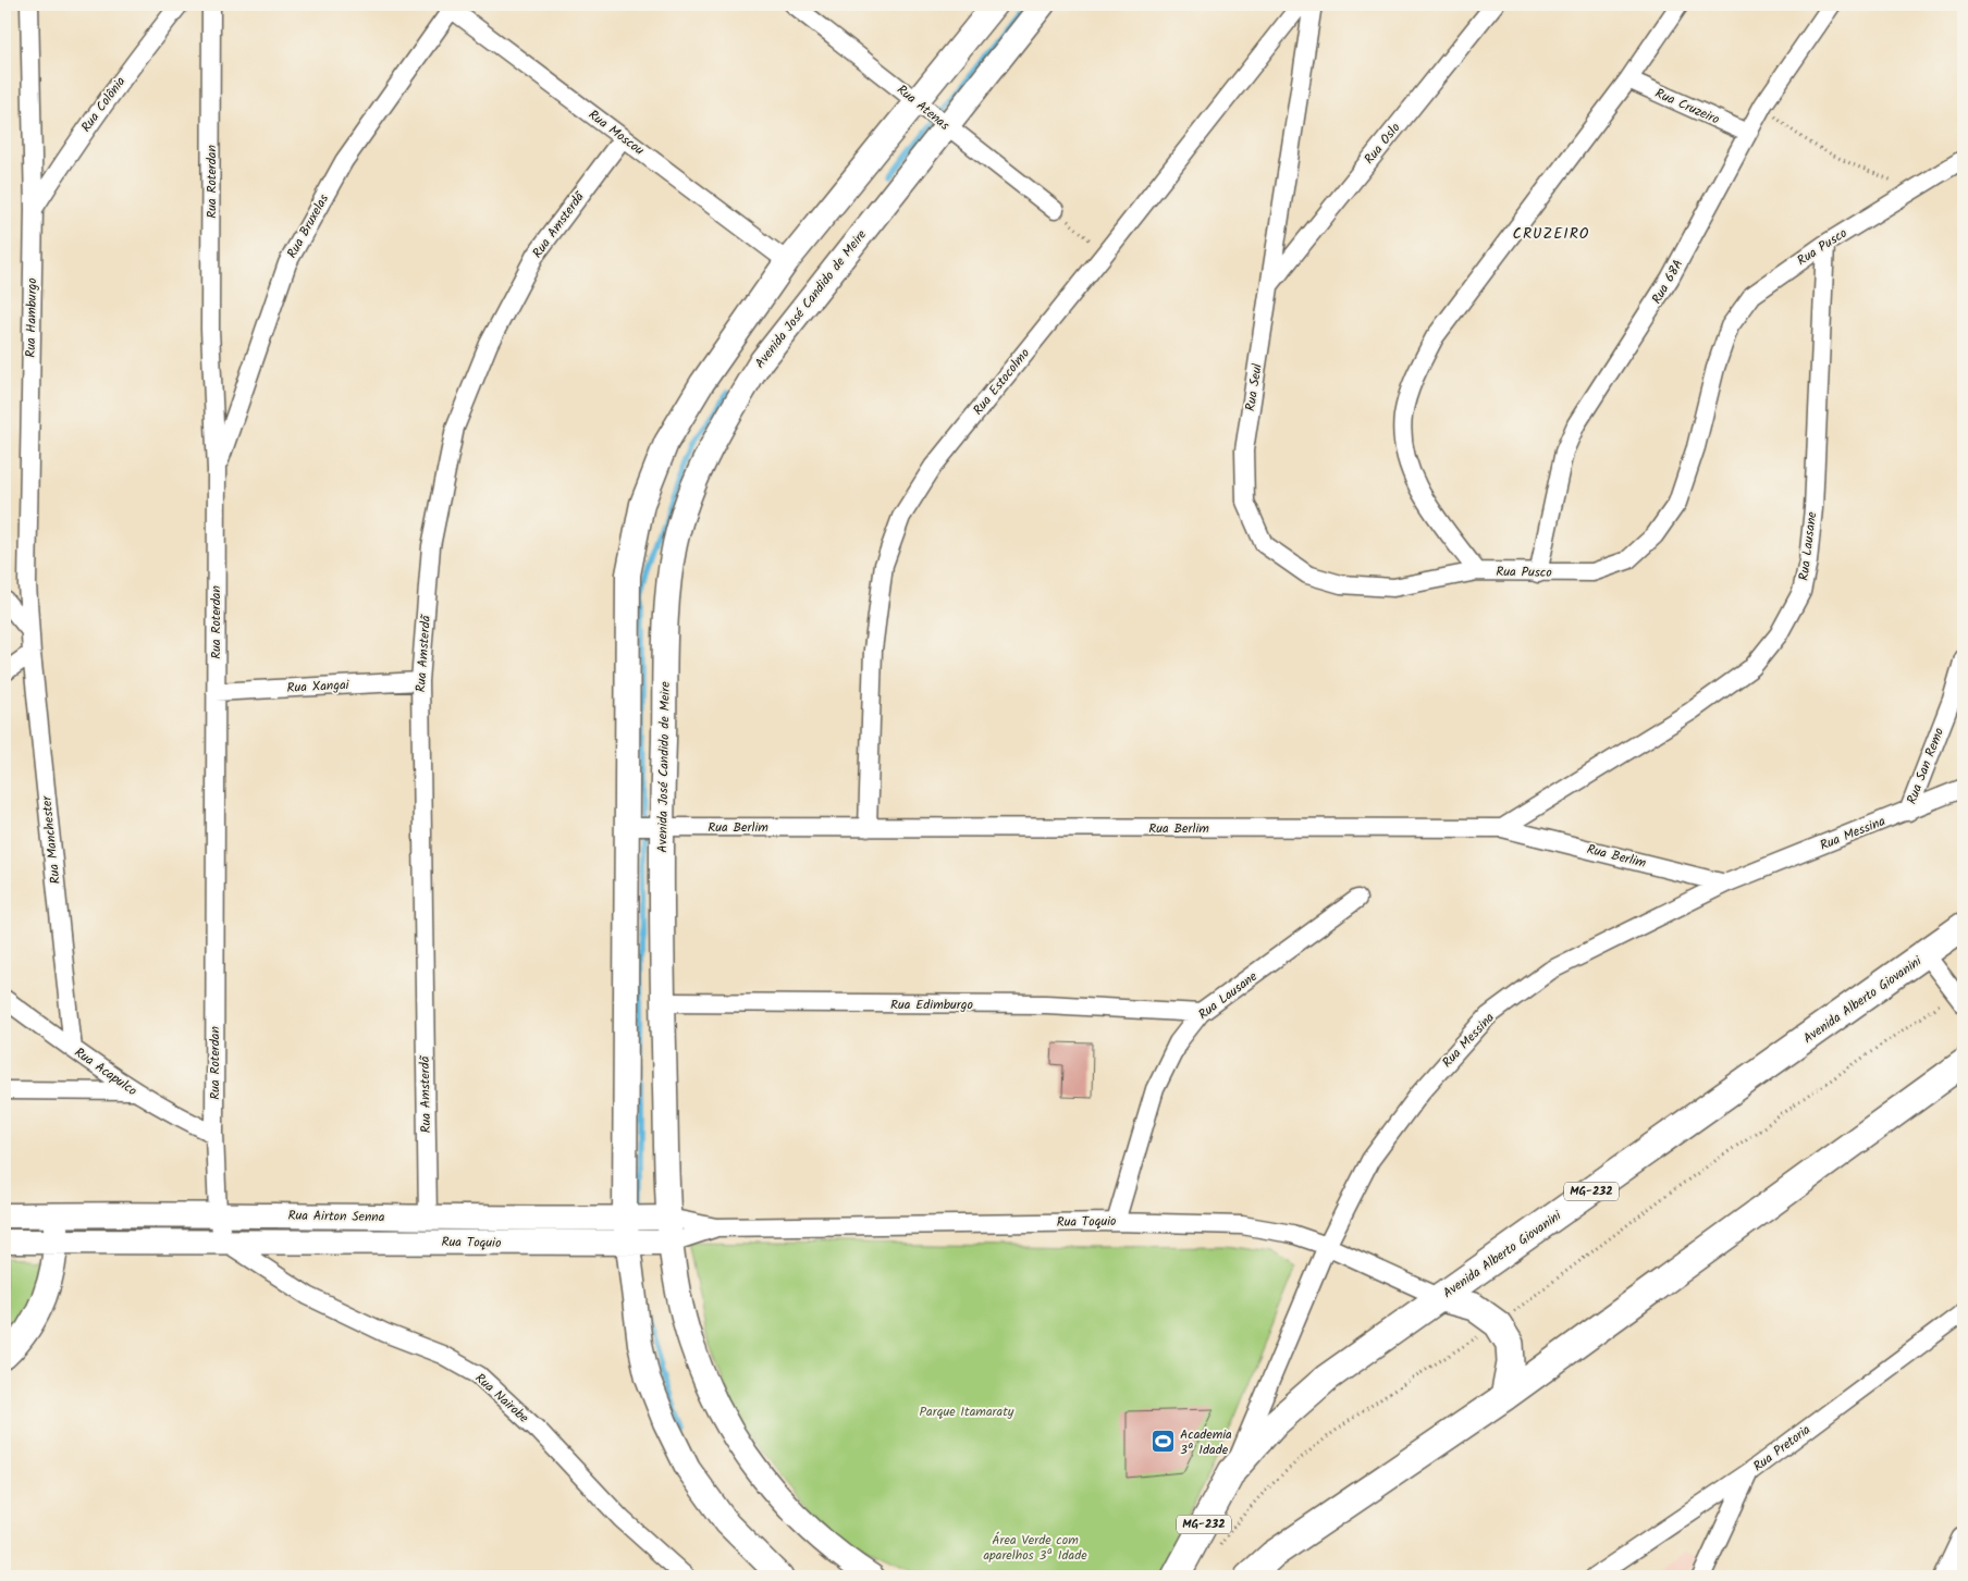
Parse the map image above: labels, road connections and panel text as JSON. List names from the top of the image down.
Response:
{
  "streets": {
    "main road": ["Avenida Alberto Giovanini", "MG-232"],
    "street": [
      "Rua Colônia",
      "Rua Cruzeiro",
      "Rua Atenas",
      "Rua Moscou",
      "Rua Oslo",
      "Rua Roterdan",
      "Rua Amsterdã",
      "Rua Bruxelas",
      "Rua Pusco",
      "Rua 68A",
      "Avenida José Candido de Meire",
      "Rua Hamburgo",
      "Rua Estocolmo",
      "Rua Seul",
      "Rua Lausane",
      "Rua Xangai",
      "Rua San Remo",
      "Rua Berlim",
      "Rua Messina",
      "Rua Manchester",
      "Rua Edimburgo",
      "Rua Acapulco",
      "Rua Airton Senna",
      "Rua Toquio",
      "Rua Nairobe",
      "Rua Pretoria"
    ]
  },
  "crossings": [
    ["Rua Colônia", "Rua Hamburgo"],
    ["Rua Cruzeiro", "Rua Pusco"],
    ["Rua Cruzeiro", "Rua 68A"],
    ["Rua Atenas", "Avenida José Candido de Meire"],
    ["Rua Moscou", "Rua Amsterdã"],
    ["Rua Moscou", "Rua Bruxelas"],
    ["Rua Moscou", "Avenida José Candido de Meire"],
    ["Rua Oslo", "Rua Seul"],
    ["Rua Roterdan", "Rua Bruxelas"],
    ["Rua Roterdan", "Rua Xangai"],
    ["Rua Roterdan", "Rua Acapulco"],
    ["Rua Roterdan", "Rua Airton Senna"],
    ["Rua Roterdan", "Rua Toquio"],
    ["Rua Roterdan", "Rua Nairobe"],
    ["Rua Amsterdã", "Rua Xangai"],
    ["Rua Amsterdã", "Rua Airton Senna"],
    ["Rua Pusco", "Rua 68A"],
    ["Rua Pusco", "Rua Seul"],
    ["Rua Pusco", "Rua Lausane"],
    ["Avenida José Candido de Meire", "Rua Berlim"],
    ["Avenida José Candido de Meire", "Rua Edimburgo"],
    ["Avenida José Candido de Meire", "Rua Airton Senna"],
    ["Avenida José Candido de Meire", "Rua Toquio"],
    ["Rua Hamburgo", "Rua Manchester"],
    ["Rua Estocolmo", "Rua Berlim"],
    ["Rua Lausane", "Rua Berlim"],
    ["Rua Lausane", "Rua Edimburgo"],
    ["Rua Lausane", "Rua Toquio"],
    ["Rua San Remo", "Rua Messina"],
    ["Rua Berlim", "Rua Messina"],
    ["Rua Messina", "Avenida Alberto Giovanini"],
    ["Rua Messina", "Rua Toquio"],
    ["Rua Manchester", "Rua Acapulco"],
    ["Avenida Alberto Giovanini", "Rua Toquio"],
    ["Rua Airton Senna", "Rua Toquio"],
    ["Rua Toquio", "Rua Nairobe"]
  ],
  "districts": ["CRUZEIRO"],
  "parks": ["Parque Itamaraty", "Área Verde com aparelhos 3ª Idade"],
  "places": {
    "sports": ["Academia 3ª Idade"]
  }
}
